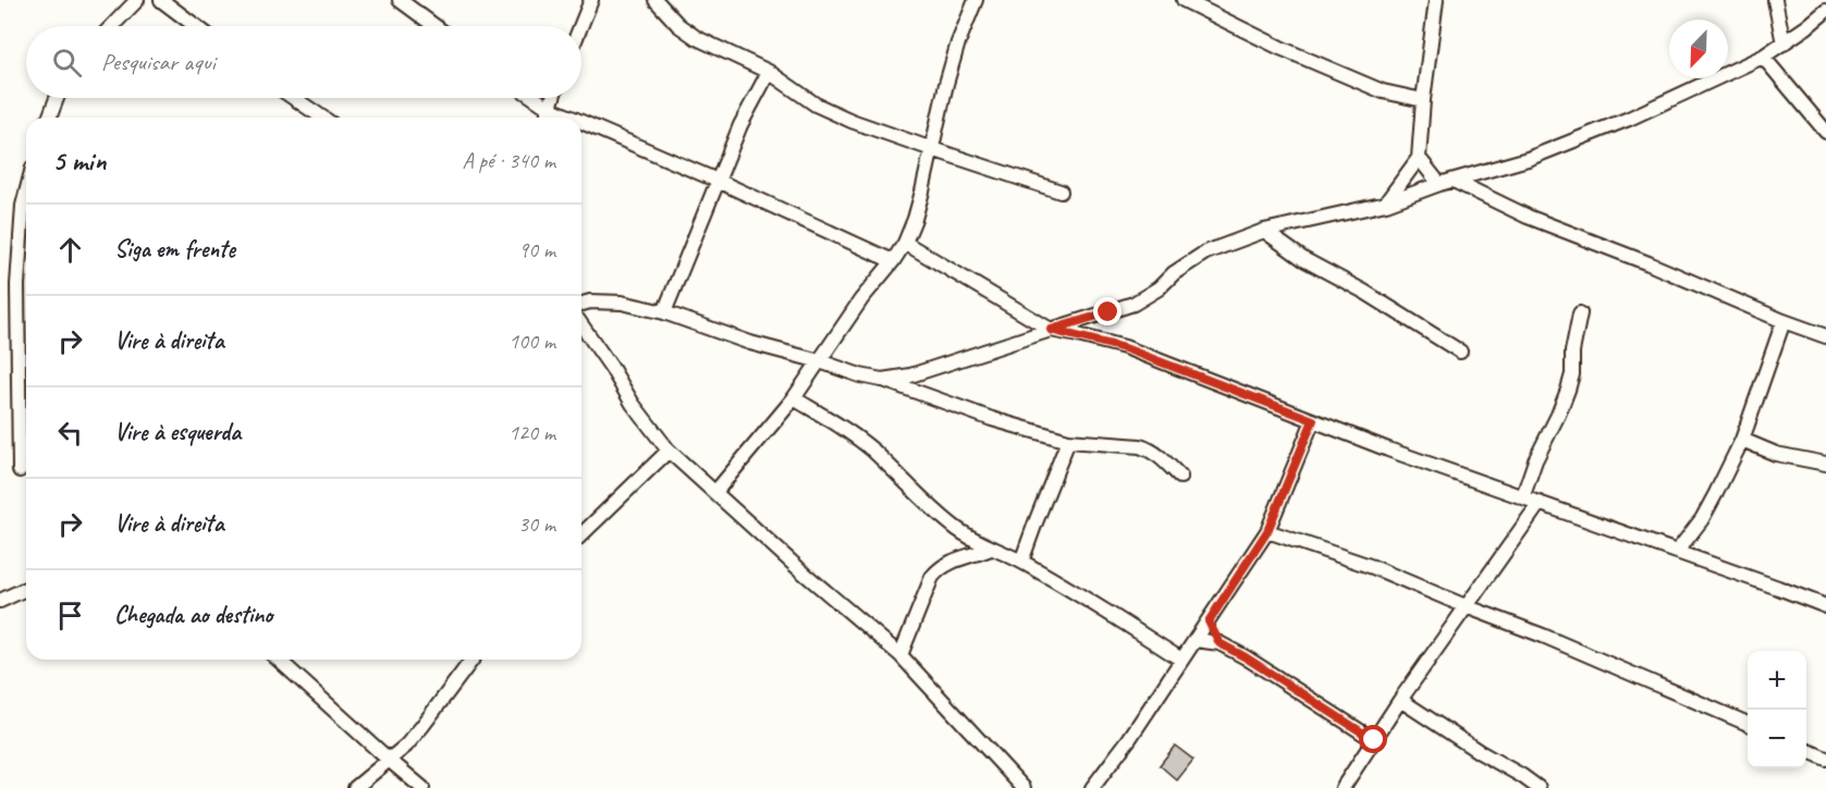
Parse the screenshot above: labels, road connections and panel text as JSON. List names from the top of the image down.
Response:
{
  "north": "bottom left",
  "page": {
    "search": "Pesquisar aqui",
    "heading": ["5 min", "A pé · 340 m"],
    "list": [
      ["Siga em frente", "90 m"],
      ["Vire à direita", "100 m"],
      ["Vire à esquerda", "120 m"],
      ["Vire à direita", "30 m"],
      "Chegada ao destino"
    ],
    "map_buttons": ["+", "−"]
  }
}
